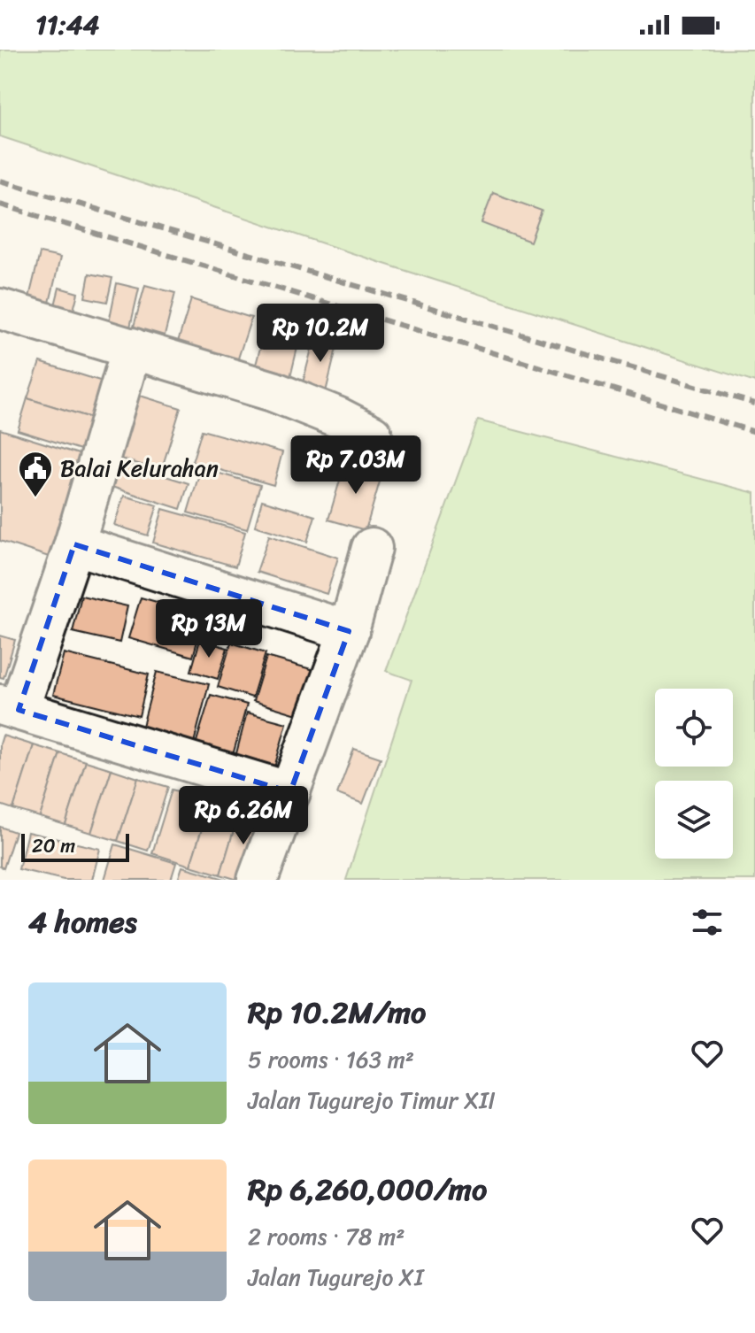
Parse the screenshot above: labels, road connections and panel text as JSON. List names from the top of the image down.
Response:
{
  "places": {
    "public building": ["Balai Kelurahan"]
  },
  "scale_bar": "20 m",
  "page": {
    "status": "11:44",
    "price": [
      "Rp 10.2M",
      "Rp 7.03M",
      "Rp 13M",
      "Rp 6.26M"
    ],
    "scale": "20 m",
    "heading": "4 homes",
    "list": [
      {
        "name": "Rp 10.2M/mo",
        "note": "5 rooms · 163 m² · Jalan Tugurejo Timur XII"
      },
      {
        "name": "Rp 6,260,000/mo",
        "note": "2 rooms · 78 m² · Jalan Tugurejo XI"
      }
    ]
  }
}
